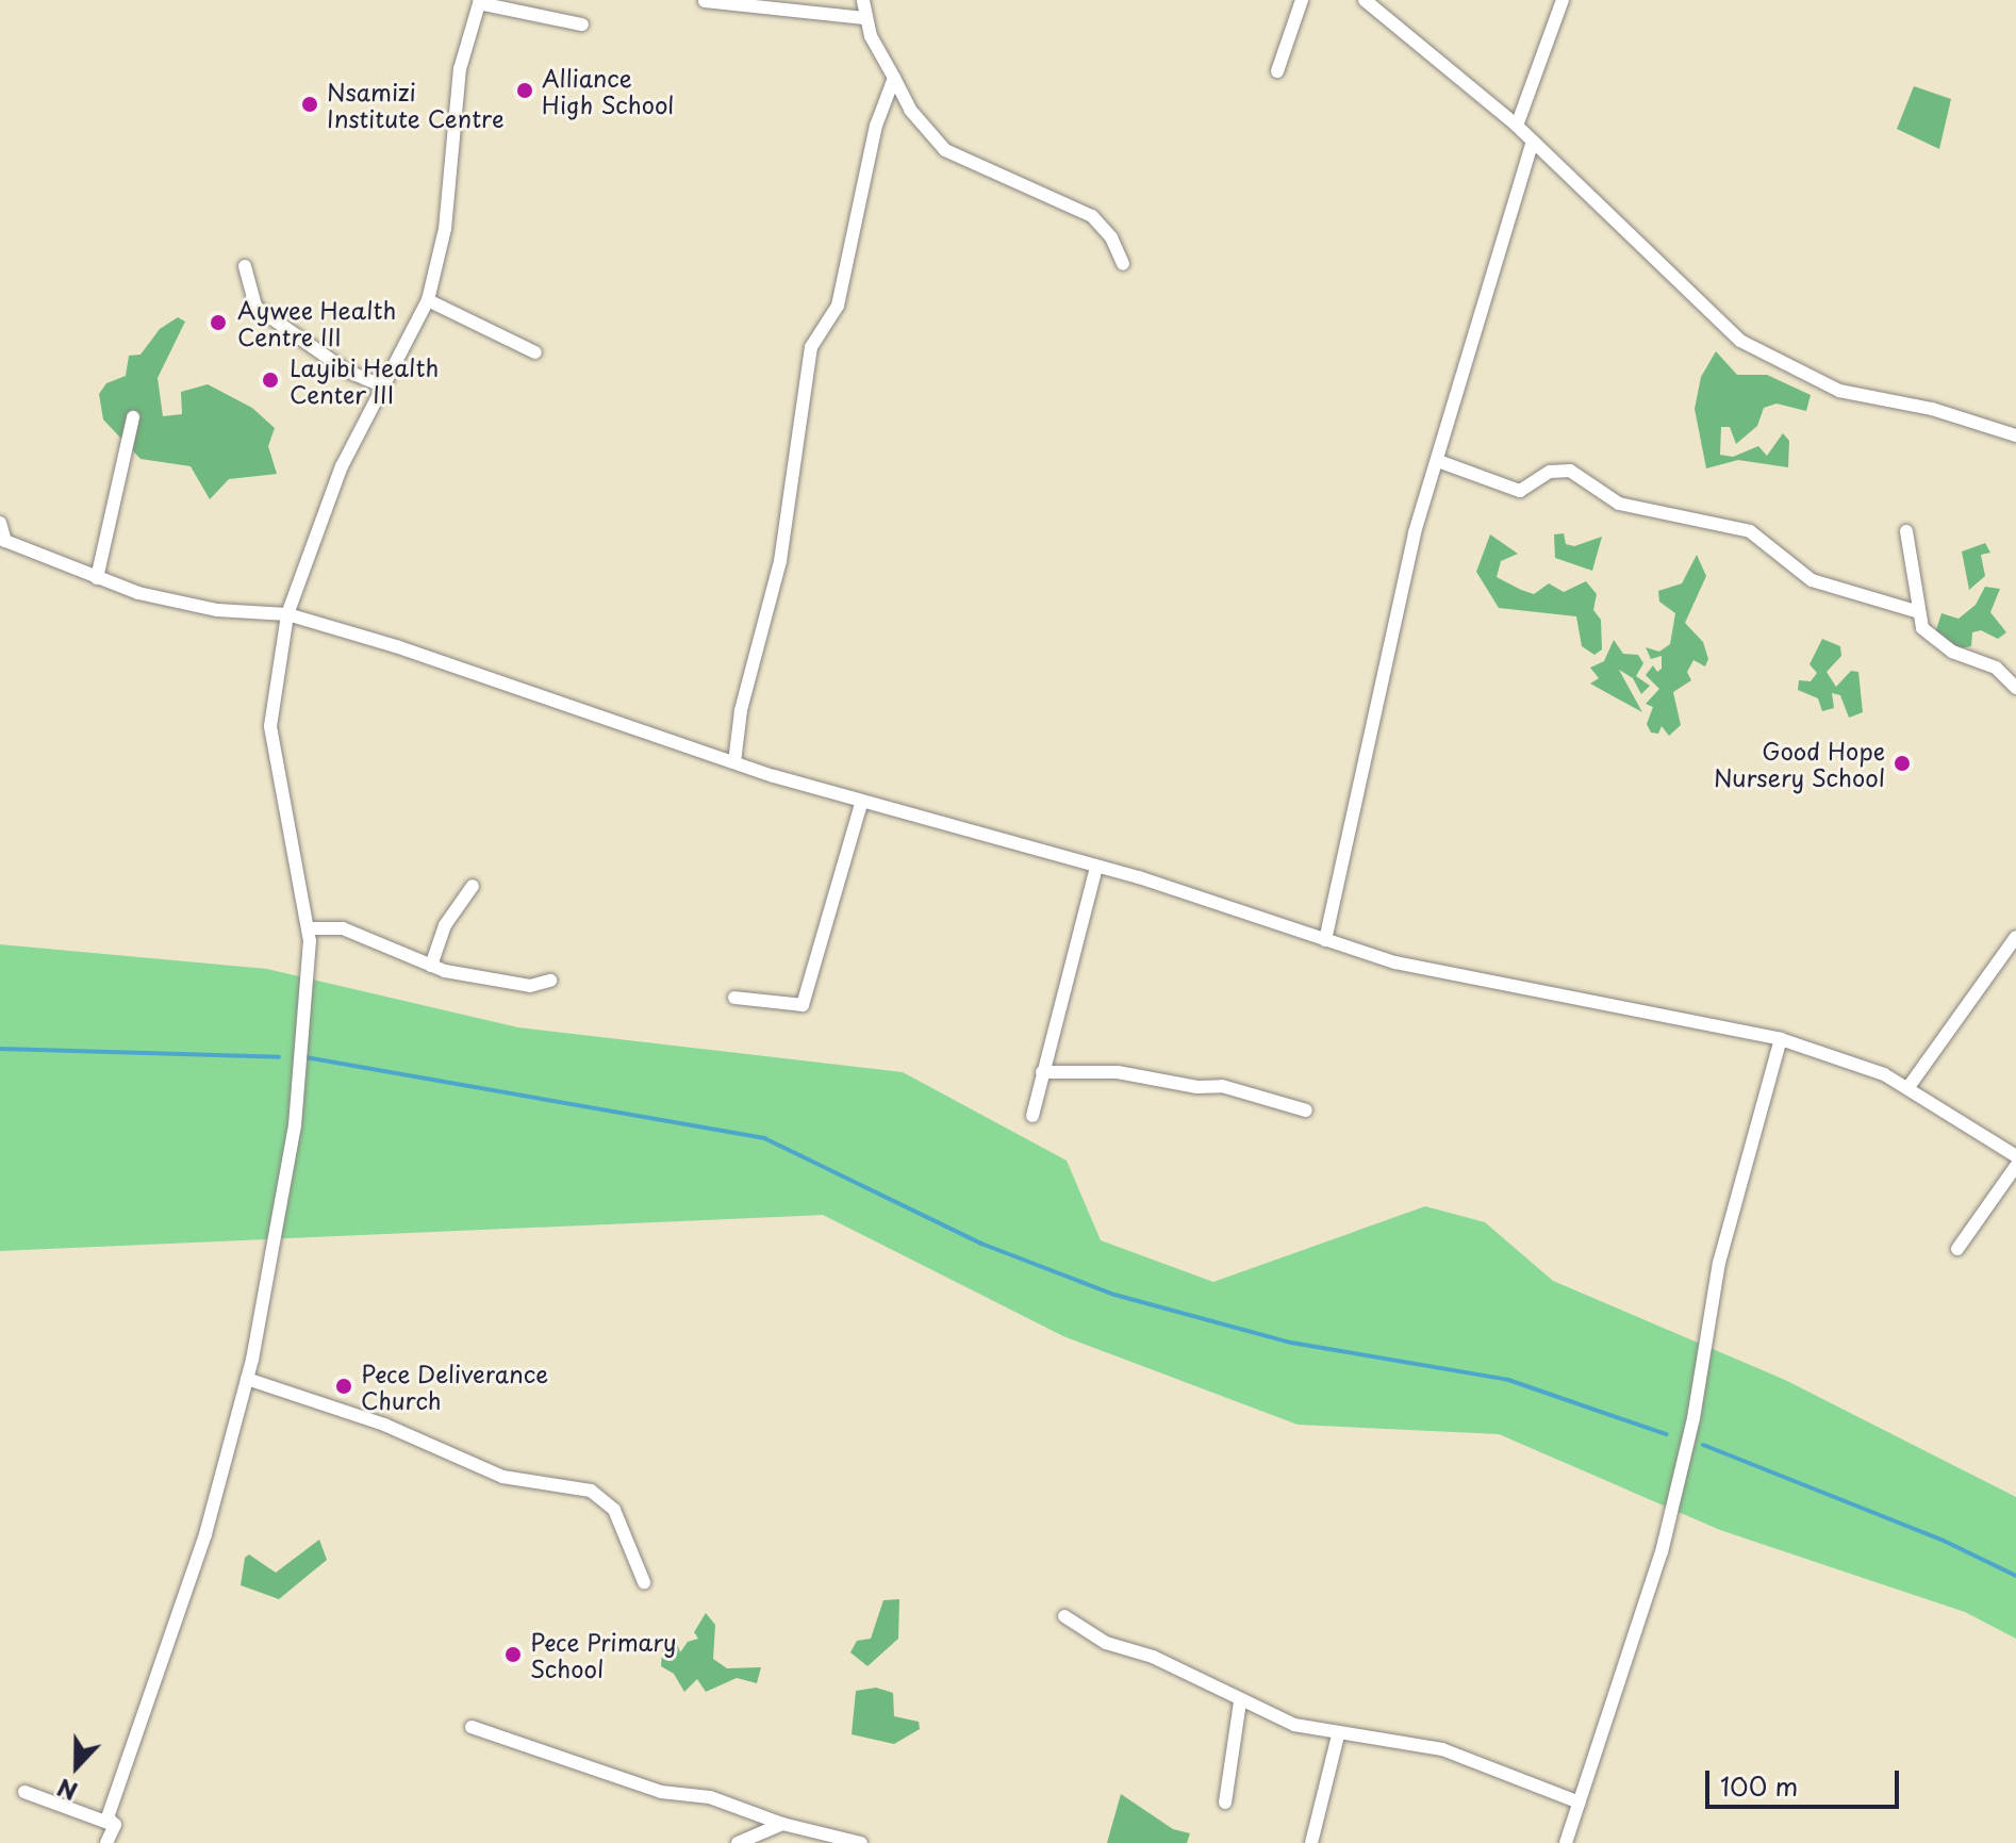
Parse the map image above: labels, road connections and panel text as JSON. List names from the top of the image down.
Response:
{
  "places": [
    "Alliance High School",
    "Nsamizi Institute Centre",
    "Aywee Health Centre III",
    "Layibi Health Center III",
    "Good Hope Nursery School",
    "Pece Deliverance Church",
    "Pece Primary School"
  ],
  "scale_bar": "100 m",
  "north": "bottom"
}
